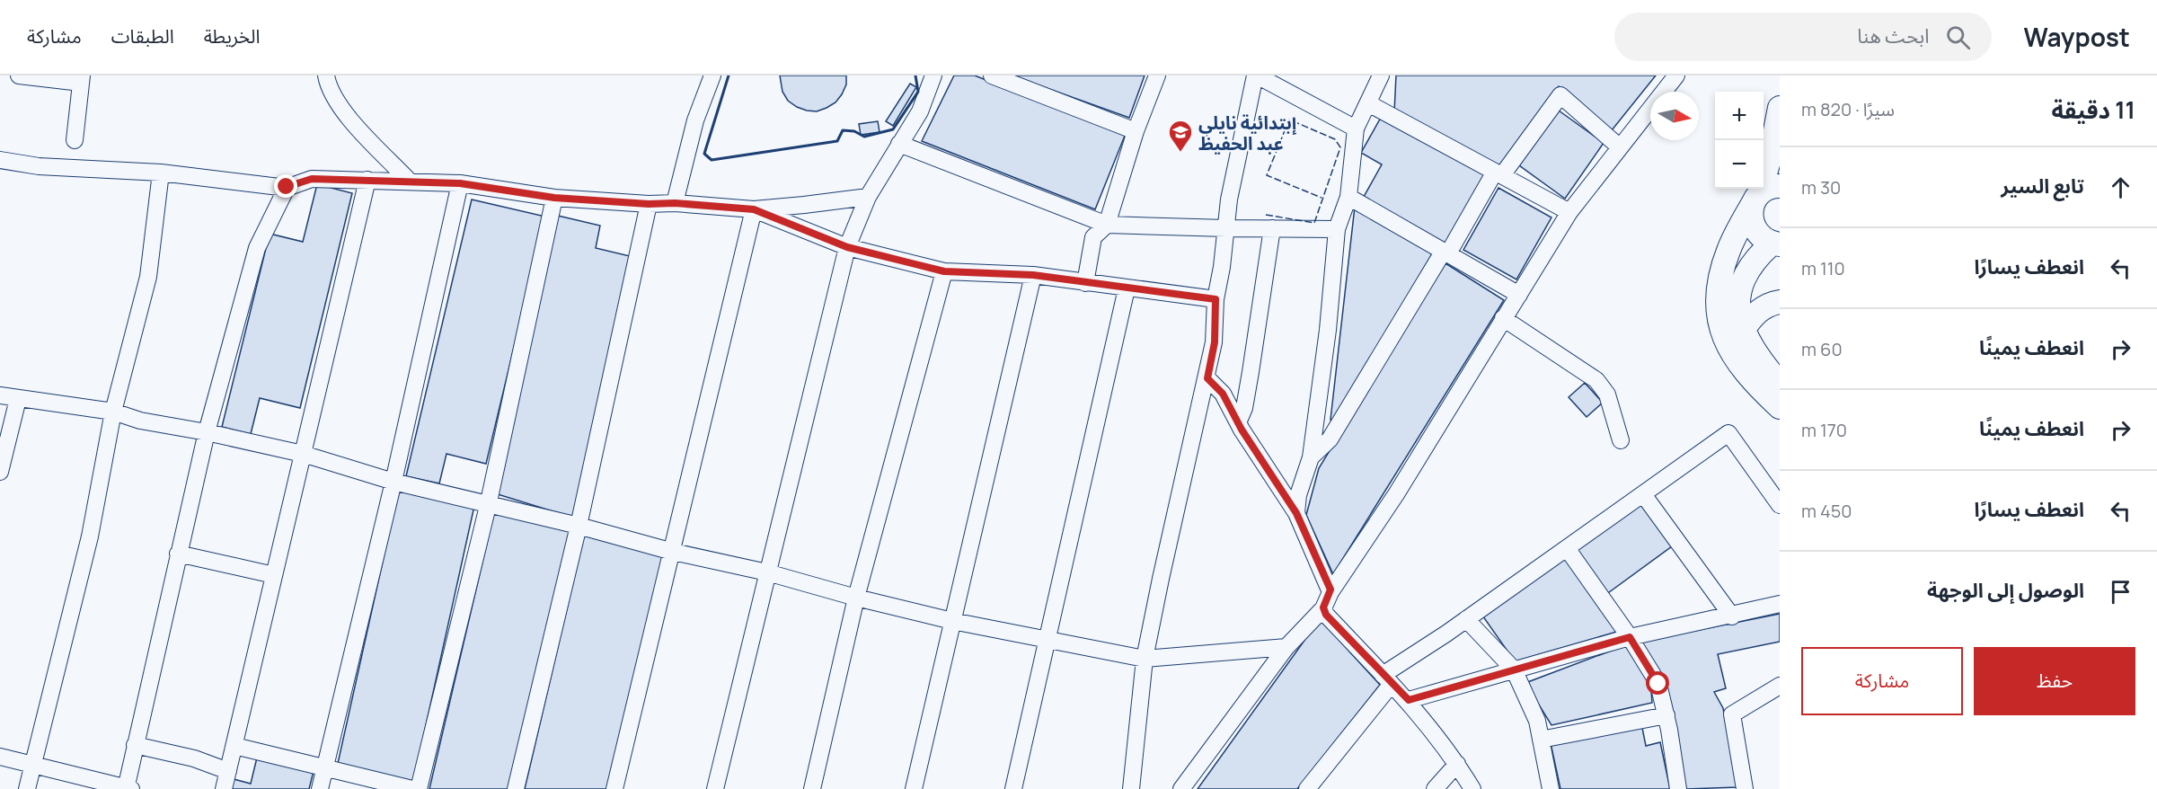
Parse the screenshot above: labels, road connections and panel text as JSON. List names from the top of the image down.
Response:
{
  "places": {
    "school or university": ["إبتدائية نايلي عبد الحفيظ"]
  },
  "north": "right",
  "page": {
    "header": "Waypost",
    "search": "ابحث هنا",
    "nav": ["الخريطة", "الطبقات", "مشاركة"],
    "heading": ["11 دقيقة", "سيرًا · 820 m"],
    "map_buttons": ["+", "−"],
    "list": [
      ["تابع السير", "30 m"],
      ["انعطف يسارًا", "110 m"],
      ["انعطف يمينًا", "60 m"],
      ["انعطف يمينًا", "170 m"],
      ["انعطف يسارًا", "450 m"],
      "الوصول إلى الوجهة"
    ],
    "buttons": ["حفظ", "مشاركة"]
  }
}
